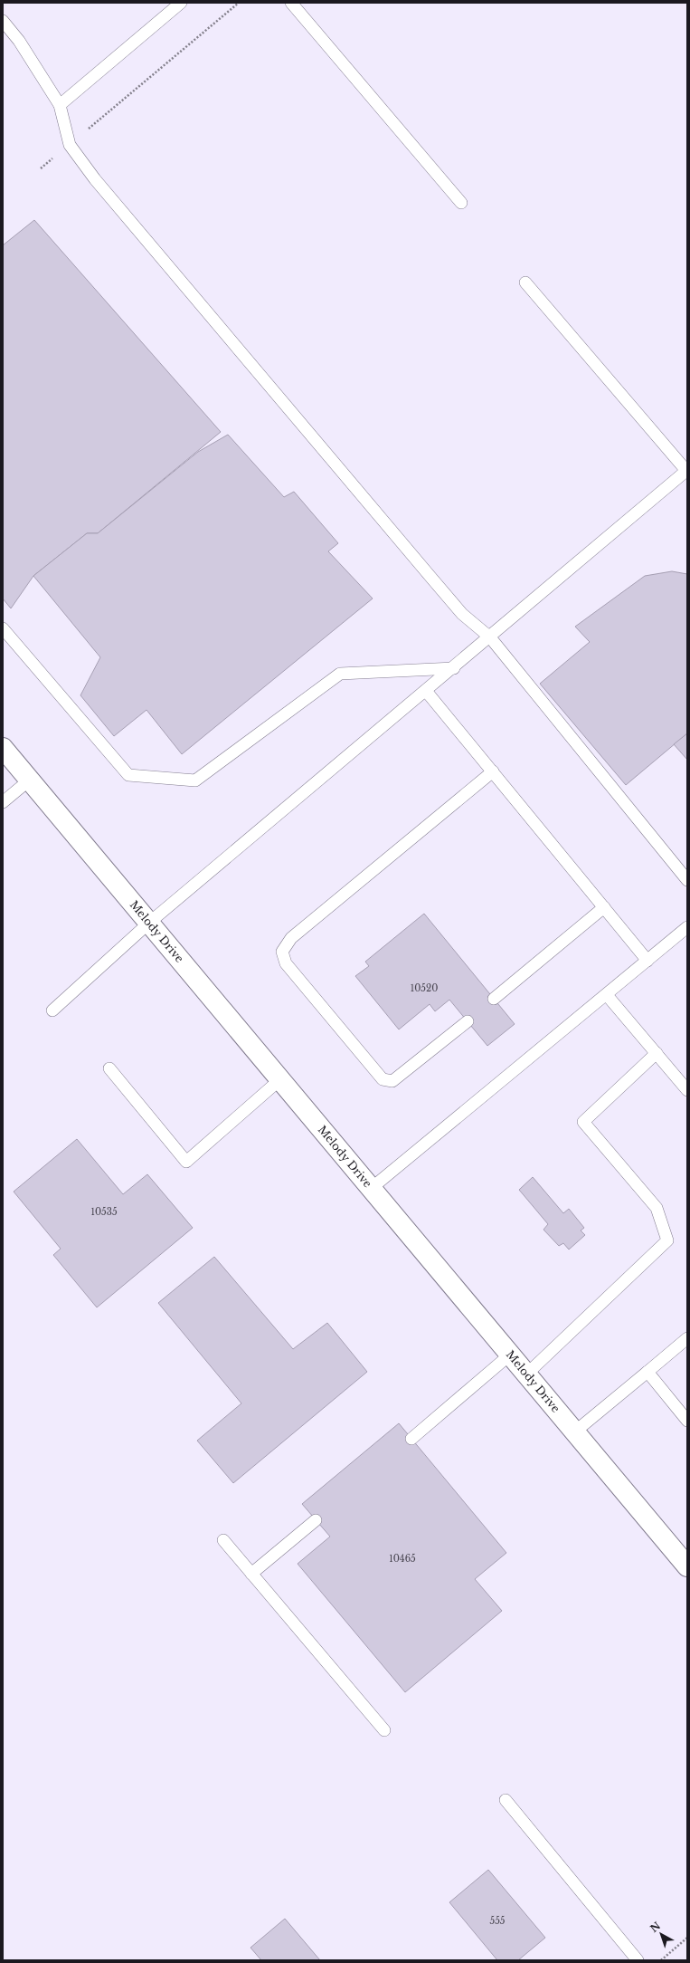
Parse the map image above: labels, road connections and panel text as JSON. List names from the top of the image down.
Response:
{
  "streets": {
    "street": ["Melody Drive"]
  },
  "house_numbers": [
    "10520",
    "10535",
    "10465",
    "555"
  ],
  "north": "top left"
}
